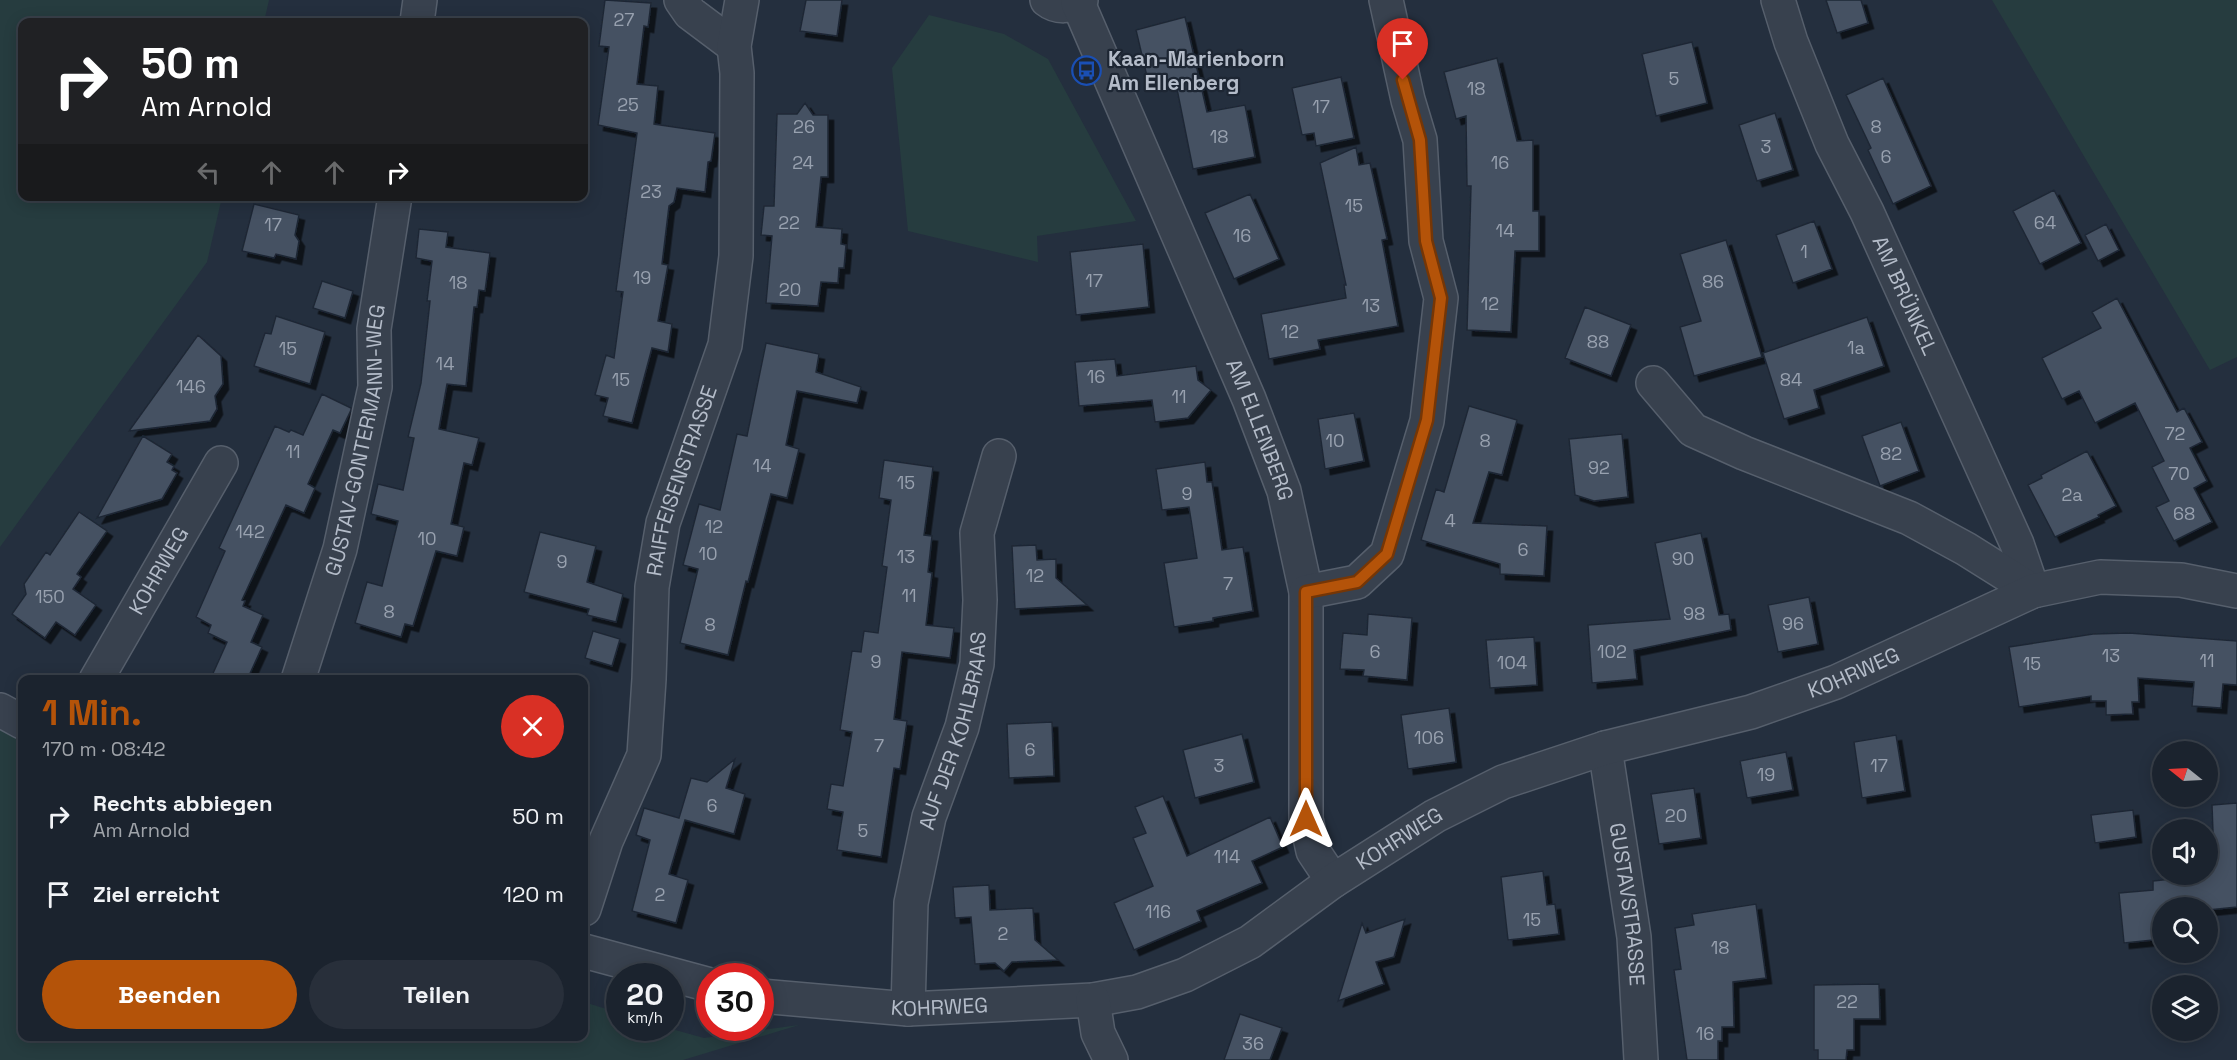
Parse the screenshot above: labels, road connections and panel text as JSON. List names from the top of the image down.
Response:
{
  "streets": {
    "street": [
      "AM BRÜNKEL",
      "AM ELLENBERG",
      "GUSTAV-GONTERMANN-WEG",
      "RAIFFEISENSTRASSE",
      "KOHRWEG",
      "AUF DER KOHLBRAAS",
      "GUSTAVSTRASSE"
    ]
  },
  "crossings": [
    ["AM BRÜNKEL", "KOHRWEG"],
    ["AM ELLENBERG", "KOHRWEG"],
    ["KOHRWEG", "AUF DER KOHLBRAAS"],
    ["KOHRWEG", "GUSTAVSTRASSE"]
  ],
  "places": {
    "bus stop": ["Kaan-Marienborn Am Ellenberg"]
  },
  "house_numbers": [
    "27",
    "5",
    "18",
    "25",
    "17",
    "26",
    "8",
    "18",
    "3",
    "6",
    "24",
    "16",
    "23",
    "15",
    "22",
    "64",
    "17",
    "14",
    "16",
    "1",
    "19",
    "17",
    "86",
    "18",
    "20",
    "12",
    "13",
    "12",
    "88",
    "1a",
    "15",
    "14",
    "16",
    "15",
    "84",
    "146",
    "11",
    "72",
    "10",
    "8",
    "11",
    "82",
    "14",
    "92",
    "70",
    "15",
    "9",
    "2a",
    "68",
    "4",
    "12",
    "142",
    "10",
    "6",
    "10",
    "13",
    "90",
    "9",
    "12",
    "7",
    "11",
    "150",
    "8",
    "98",
    "96",
    "8",
    "6",
    "102",
    "13",
    "11",
    "9",
    "104",
    "15",
    "106",
    "7",
    "6",
    "3",
    "17",
    "19",
    "6",
    "20",
    "5",
    "114",
    "2",
    "116",
    "15",
    "2",
    "18",
    "22",
    "16",
    "36"
  ],
  "north": "left",
  "page": {
    "turn": ["50 m", "Am Arnold"],
    "heading": ["1 Min.", "170 m · 08:42"],
    "list": [
      {
        "name": "Rechts abbiegen",
        "note": "Am Arnold",
        "value": "50 m"
      },
      {
        "name": "Ziel erreicht",
        "value": "120 m"
      }
    ],
    "buttons": ["Beenden", "Teilen"],
    "speed": "20 km/h",
    "limit": "30"
  }
}
